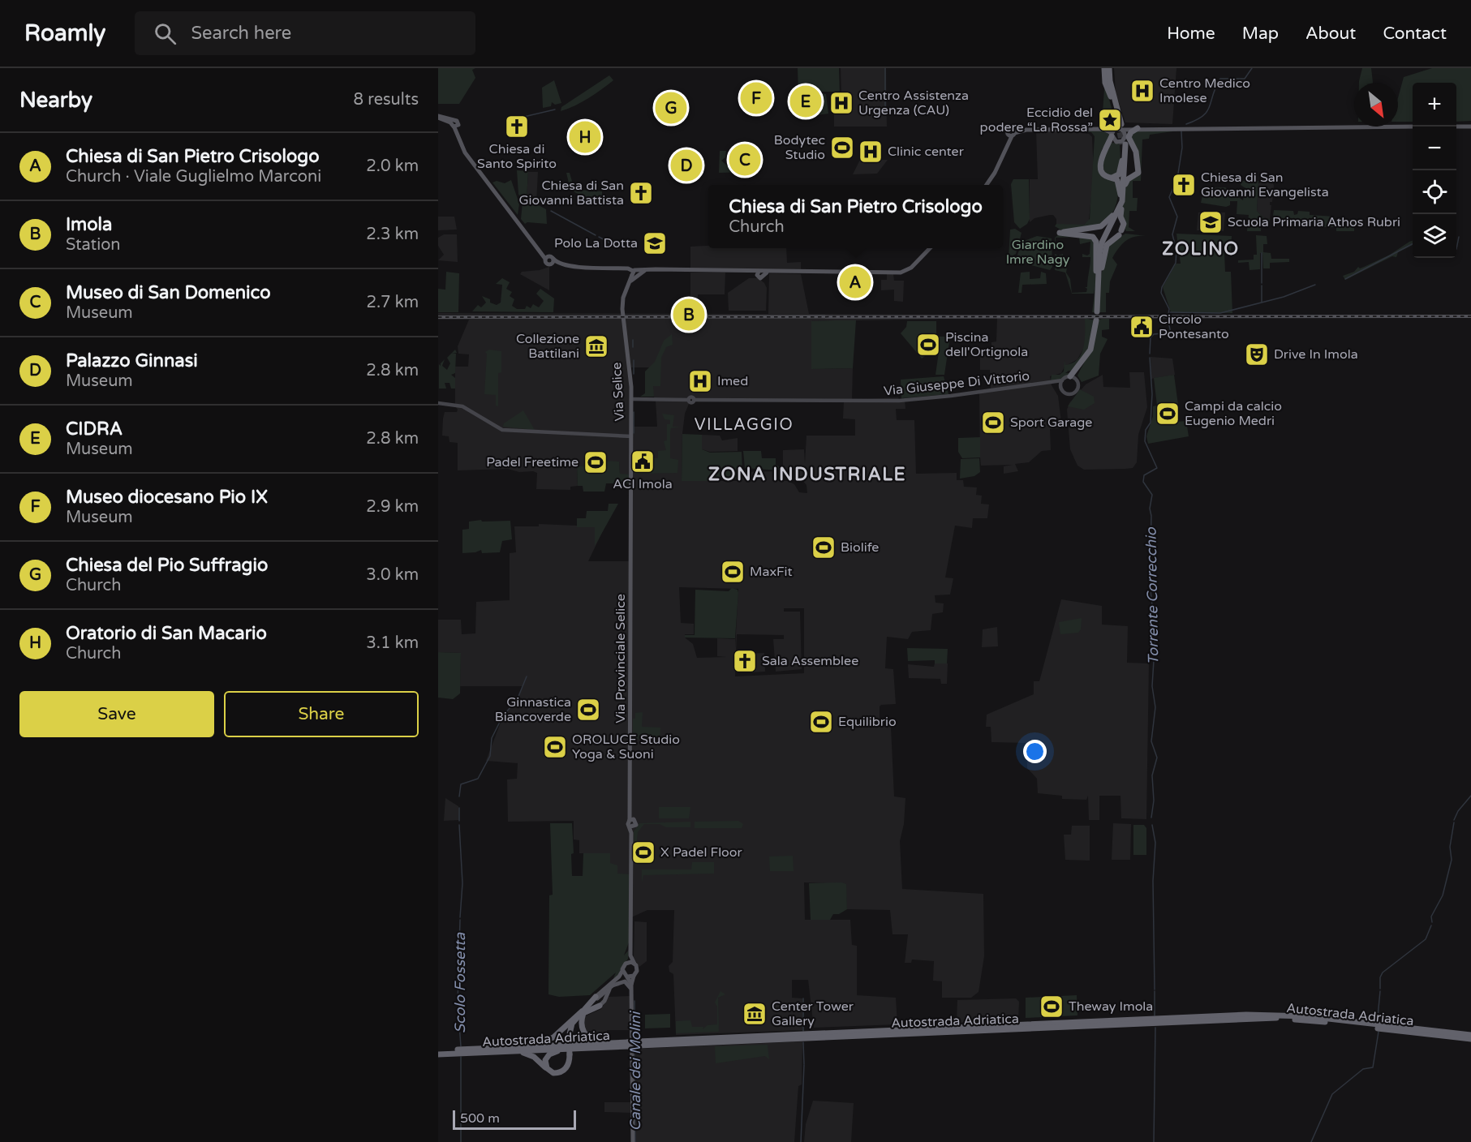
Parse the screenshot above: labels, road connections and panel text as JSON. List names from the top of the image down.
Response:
{
  "streets": {
    "highway": ["Autostrada Adriatica"],
    "main road": ["Via Giuseppe Di Vittorio", "Via Selice", "Via Provinciale Selice"]
  },
  "crossings": [
    ["Via Giuseppe Di Vittorio", "Via Selice"],
    ["Via Selice", "Via Provinciale Selice"]
  ],
  "districts": ["ZOLINO", "VILLAGGIO", "ZONA INDUSTRIALE"],
  "water": ["Torrente Correcchio", "Scolo Fossetta", "Canale dei Molini"],
  "parks": ["Giardino Imre Nagy"],
  "places": {
    "hospital": [
      "Centro Medico Imolese",
      "Centro Assistenza Urgenza (CAU)",
      "Clinic center",
      "Imed"
    ],
    "place": ["Eccidio del podere “La Rossa”"],
    "church": [
      "Chiesa di Santo Spirito",
      "Chiesa di San Giovanni Evangelista",
      "Chiesa di San Giovanni Battista",
      "Sala Assemblee"
    ],
    "sports": [
      "Bodytec Studio",
      "Piscina dell'Ortignola",
      "Campi da calcio Eugenio Medri",
      "Sport Garage",
      "Padel Freetime",
      "Biolife",
      "MaxFit",
      "Ginnastica Biancoverde",
      "Equilibrio",
      "OROLUCE Studio Yoga & Suoni",
      "X Padel Floor",
      "Theway Imola"
    ],
    "school or university": ["Scuola Primaria Athos Rubri", "Polo La Dotta"],
    "public building": ["Circolo Pontesanto", "ACI Imola"],
    "museum": ["Collezione Battilani", "Center Tower Gallery"],
    "theatre": ["Drive In Imola"]
  },
  "scale_bar": "500 m",
  "north": "bottom right",
  "page": {
    "header": "Roamly",
    "search": "Search here",
    "nav": [
      "Home",
      "Map",
      "About",
      "Contact"
    ],
    "heading": ["Nearby", "8 results"],
    "pins": [
      "F",
      "E",
      "G",
      "H",
      "C",
      "D",
      "A",
      "B"
    ],
    "map_buttons": ["+", "−"],
    "list": [
      {
        "mark": "A",
        "name": "Chiesa di San Pietro Crisologo",
        "note": "Church · Viale Guglielmo Marconi",
        "value": "2.0 km"
      },
      {
        "mark": "B",
        "name": "Imola",
        "note": "Station",
        "value": "2.3 km"
      },
      {
        "mark": "C",
        "name": "Museo di San Domenico",
        "note": "Museum",
        "value": "2.7 km"
      },
      {
        "mark": "D",
        "name": "Palazzo Ginnasi",
        "note": "Museum",
        "value": "2.8 km"
      },
      {
        "mark": "E",
        "name": "CIDRA",
        "note": "Museum",
        "value": "2.8 km"
      },
      {
        "mark": "F",
        "name": "Museo diocesano Pio IX",
        "note": "Museum",
        "value": "2.9 km"
      },
      {
        "mark": "G",
        "name": "Chiesa del Pio Suffragio",
        "note": "Church",
        "value": "3.0 km"
      },
      {
        "mark": "H",
        "name": "Oratorio di San Macario",
        "note": "Church",
        "value": "3.1 km"
      }
    ],
    "popup": ["Chiesa di San Pietro Crisologo", "Church"],
    "buttons": ["Save", "Share"],
    "scale": "500 m"
  }
}
